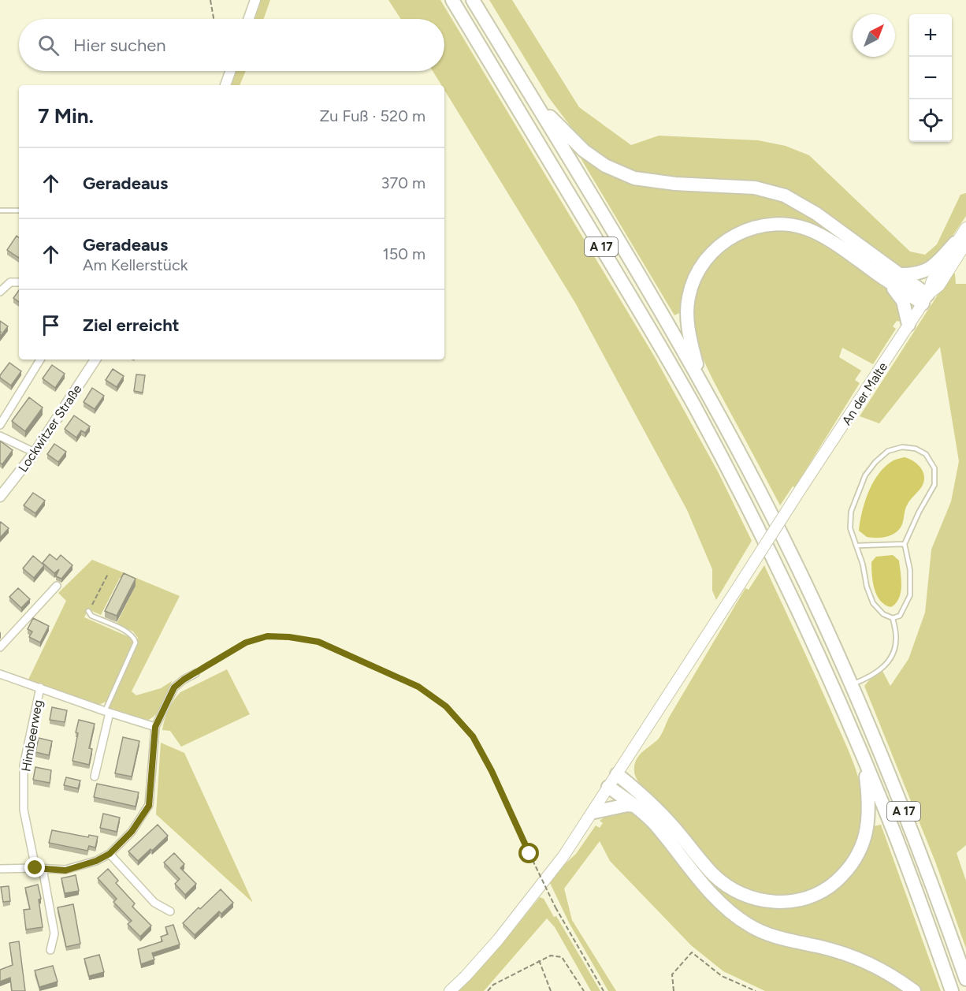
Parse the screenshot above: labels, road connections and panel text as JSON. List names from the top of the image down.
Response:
{
  "streets": {
    "highway": ["A 17"],
    "main road": ["An der Malte"],
    "street": ["Lockwitzer Straße", "Himbeerweg"]
  },
  "north": "top right",
  "page": {
    "map_buttons": ["+", "−"],
    "search": "Hier suchen",
    "heading": ["7 Min.", "Zu Fuß · 520 m"],
    "list": [
      ["Geradeaus", "370 m"],
      ["Geradeaus", "Am Kellerstück", "150 m"],
      "Ziel erreicht"
    ]
  }
}
